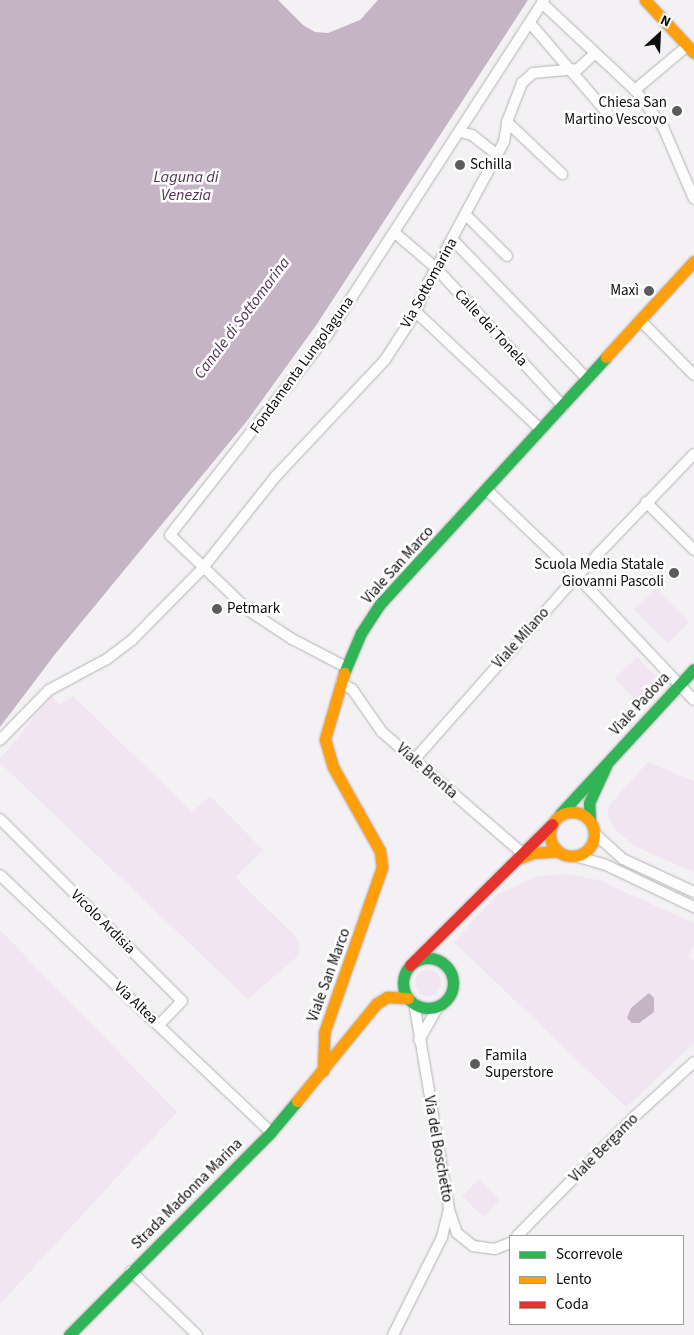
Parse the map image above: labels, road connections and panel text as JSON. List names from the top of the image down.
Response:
{
  "streets": {
    "street": [
      "Via Sottomarina",
      "Calle dei Tonela",
      "Fondamenta Lungolaguna",
      "Viale San Marco",
      "Viale Milano",
      "Viale Padova",
      "Viale Brenta",
      "Vicolo Ardisia",
      "Via Altea",
      "Viale Bergamo",
      "Via del Boschetto",
      "Strada Madonna Marina"
    ]
  },
  "crossings": [
    ["Via Sottomarina", "Calle dei Tonela"],
    ["Via Sottomarina", "Fondamenta Lungolaguna"],
    ["Calle dei Tonela", "Fondamenta Lungolaguna"],
    ["Calle dei Tonela", "Viale San Marco"],
    ["Fondamenta Lungolaguna", "Viale San Marco"],
    ["Viale San Marco", "Viale Brenta"],
    ["Viale San Marco", "Strada Madonna Marina"],
    ["Viale Milano", "Viale Brenta"],
    ["Vicolo Ardisia", "Via Altea"],
    ["Via Altea", "Strada Madonna Marina"]
  ],
  "water": ["Laguna di Venezia", "Canale di Sottomarina"],
  "places": [
    "Chiesa San Martino Vescovo",
    "Schilla",
    "Maxì",
    "Scuola Media Statale Giovanni Pascoli",
    "Petmark",
    "Famila Superstore"
  ],
  "legend": ["Scorrevole", "Lento", "Coda"],
  "north": "top right"
}
